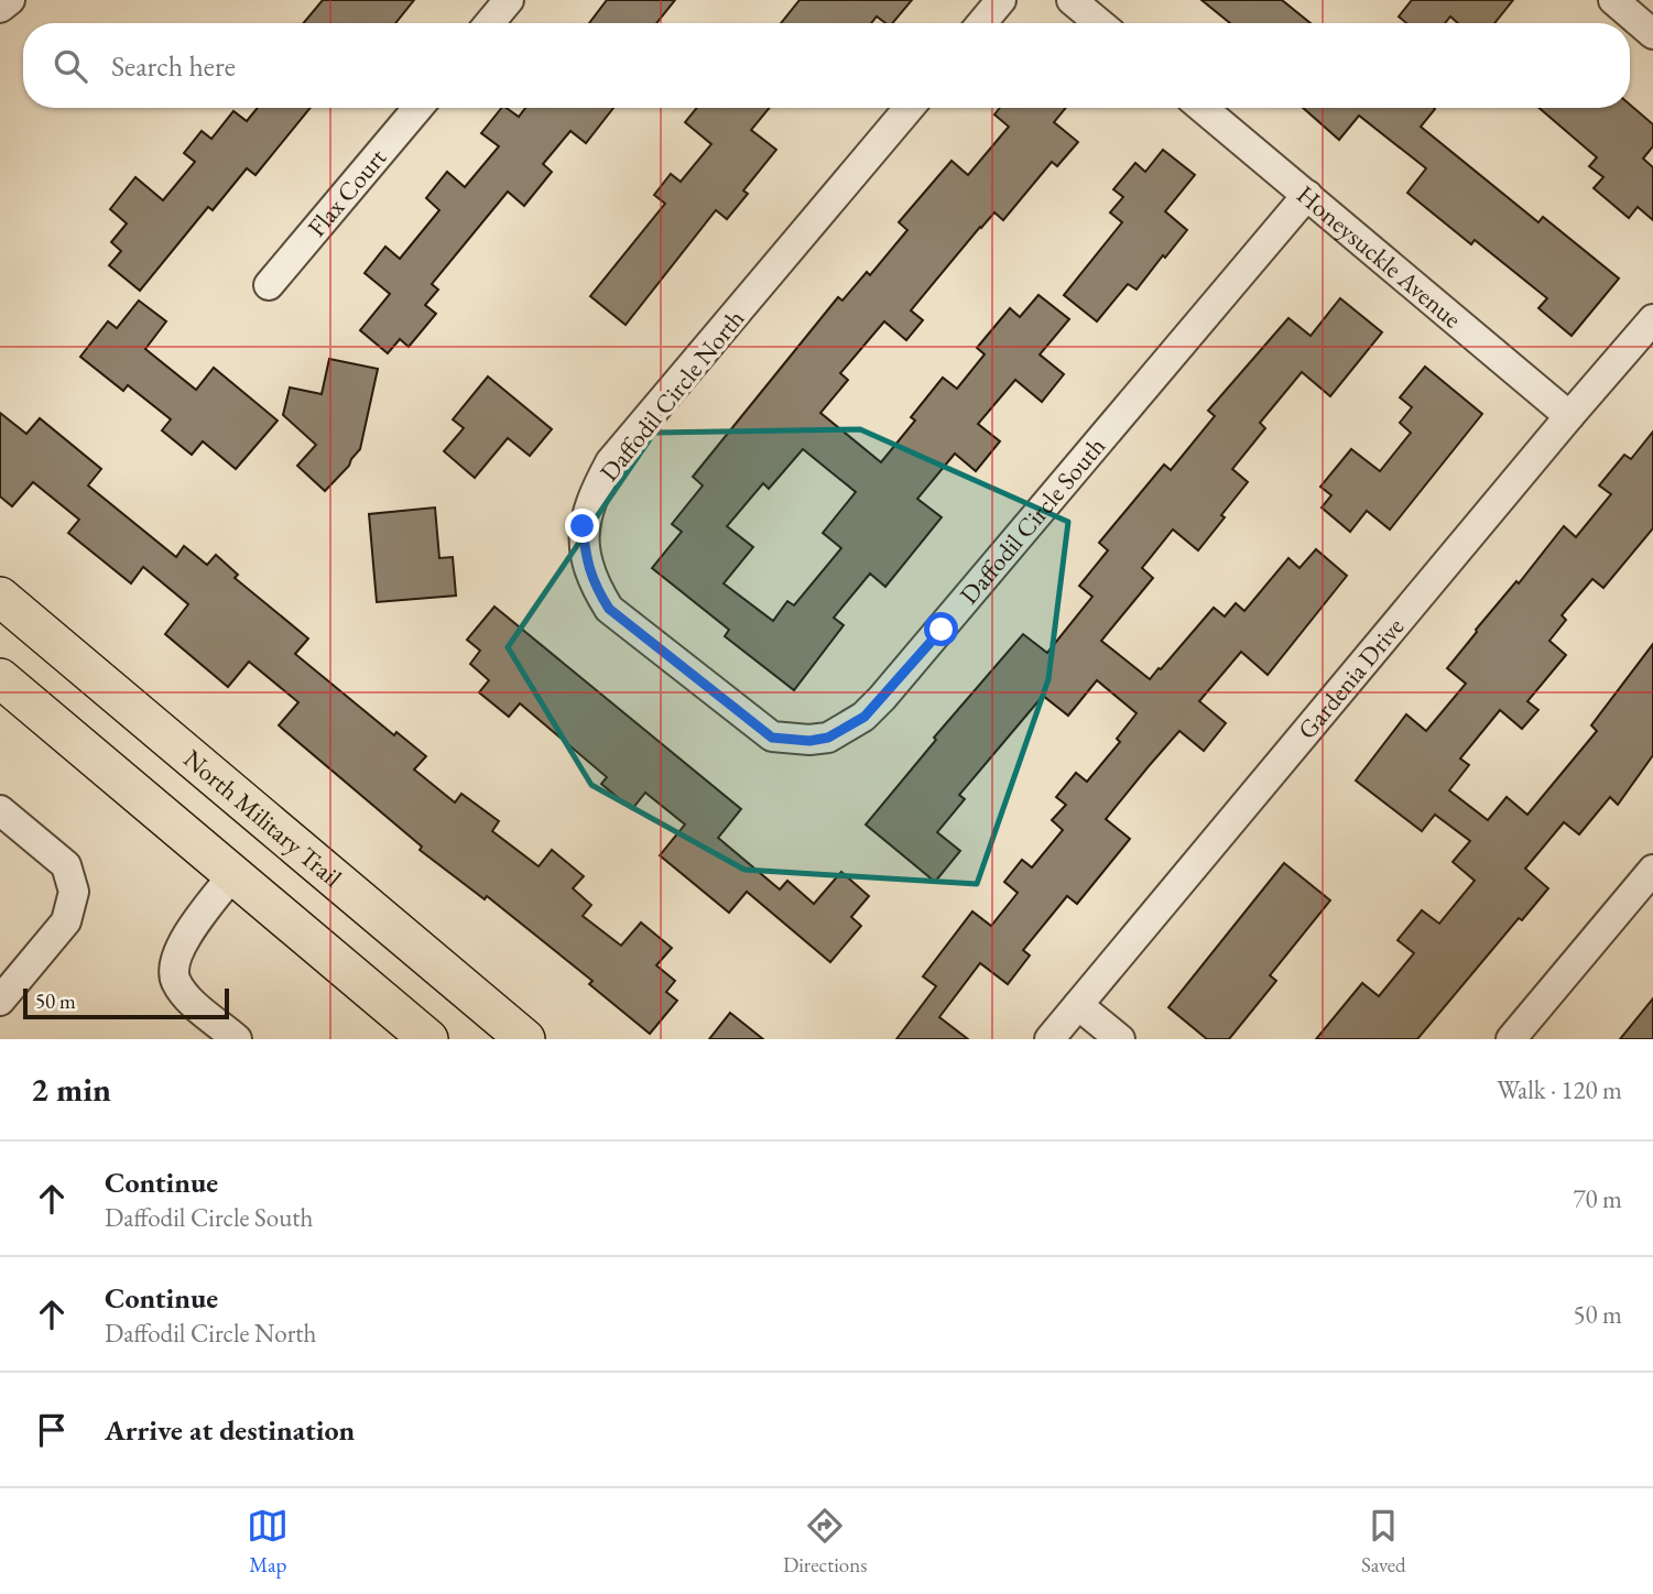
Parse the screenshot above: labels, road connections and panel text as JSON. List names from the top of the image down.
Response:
{
  "streets": {
    "main road": ["North Military Trail"],
    "street": [
      "Flax Court",
      "Honeysuckle Avenue",
      "Daffodil Circle North",
      "Daffodil Circle South",
      "Gardenia Drive"
    ]
  },
  "crossings": [
    ["Honeysuckle Avenue", "Daffodil Circle South"],
    ["Honeysuckle Avenue", "Gardenia Drive"],
    ["Daffodil Circle North", "Daffodil Circle South"]
  ],
  "scale_bar": "50 m",
  "page": {
    "search": "Search here",
    "scale": "50 m",
    "heading": ["2 min", "Walk · 120 m"],
    "list": [
      ["Continue", "Daffodil Circle South", "70 m"],
      ["Continue", "Daffodil Circle North", "50 m"],
      "Arrive at destination"
    ],
    "nav": ["Map", "Directions", "Saved"]
  }
}
